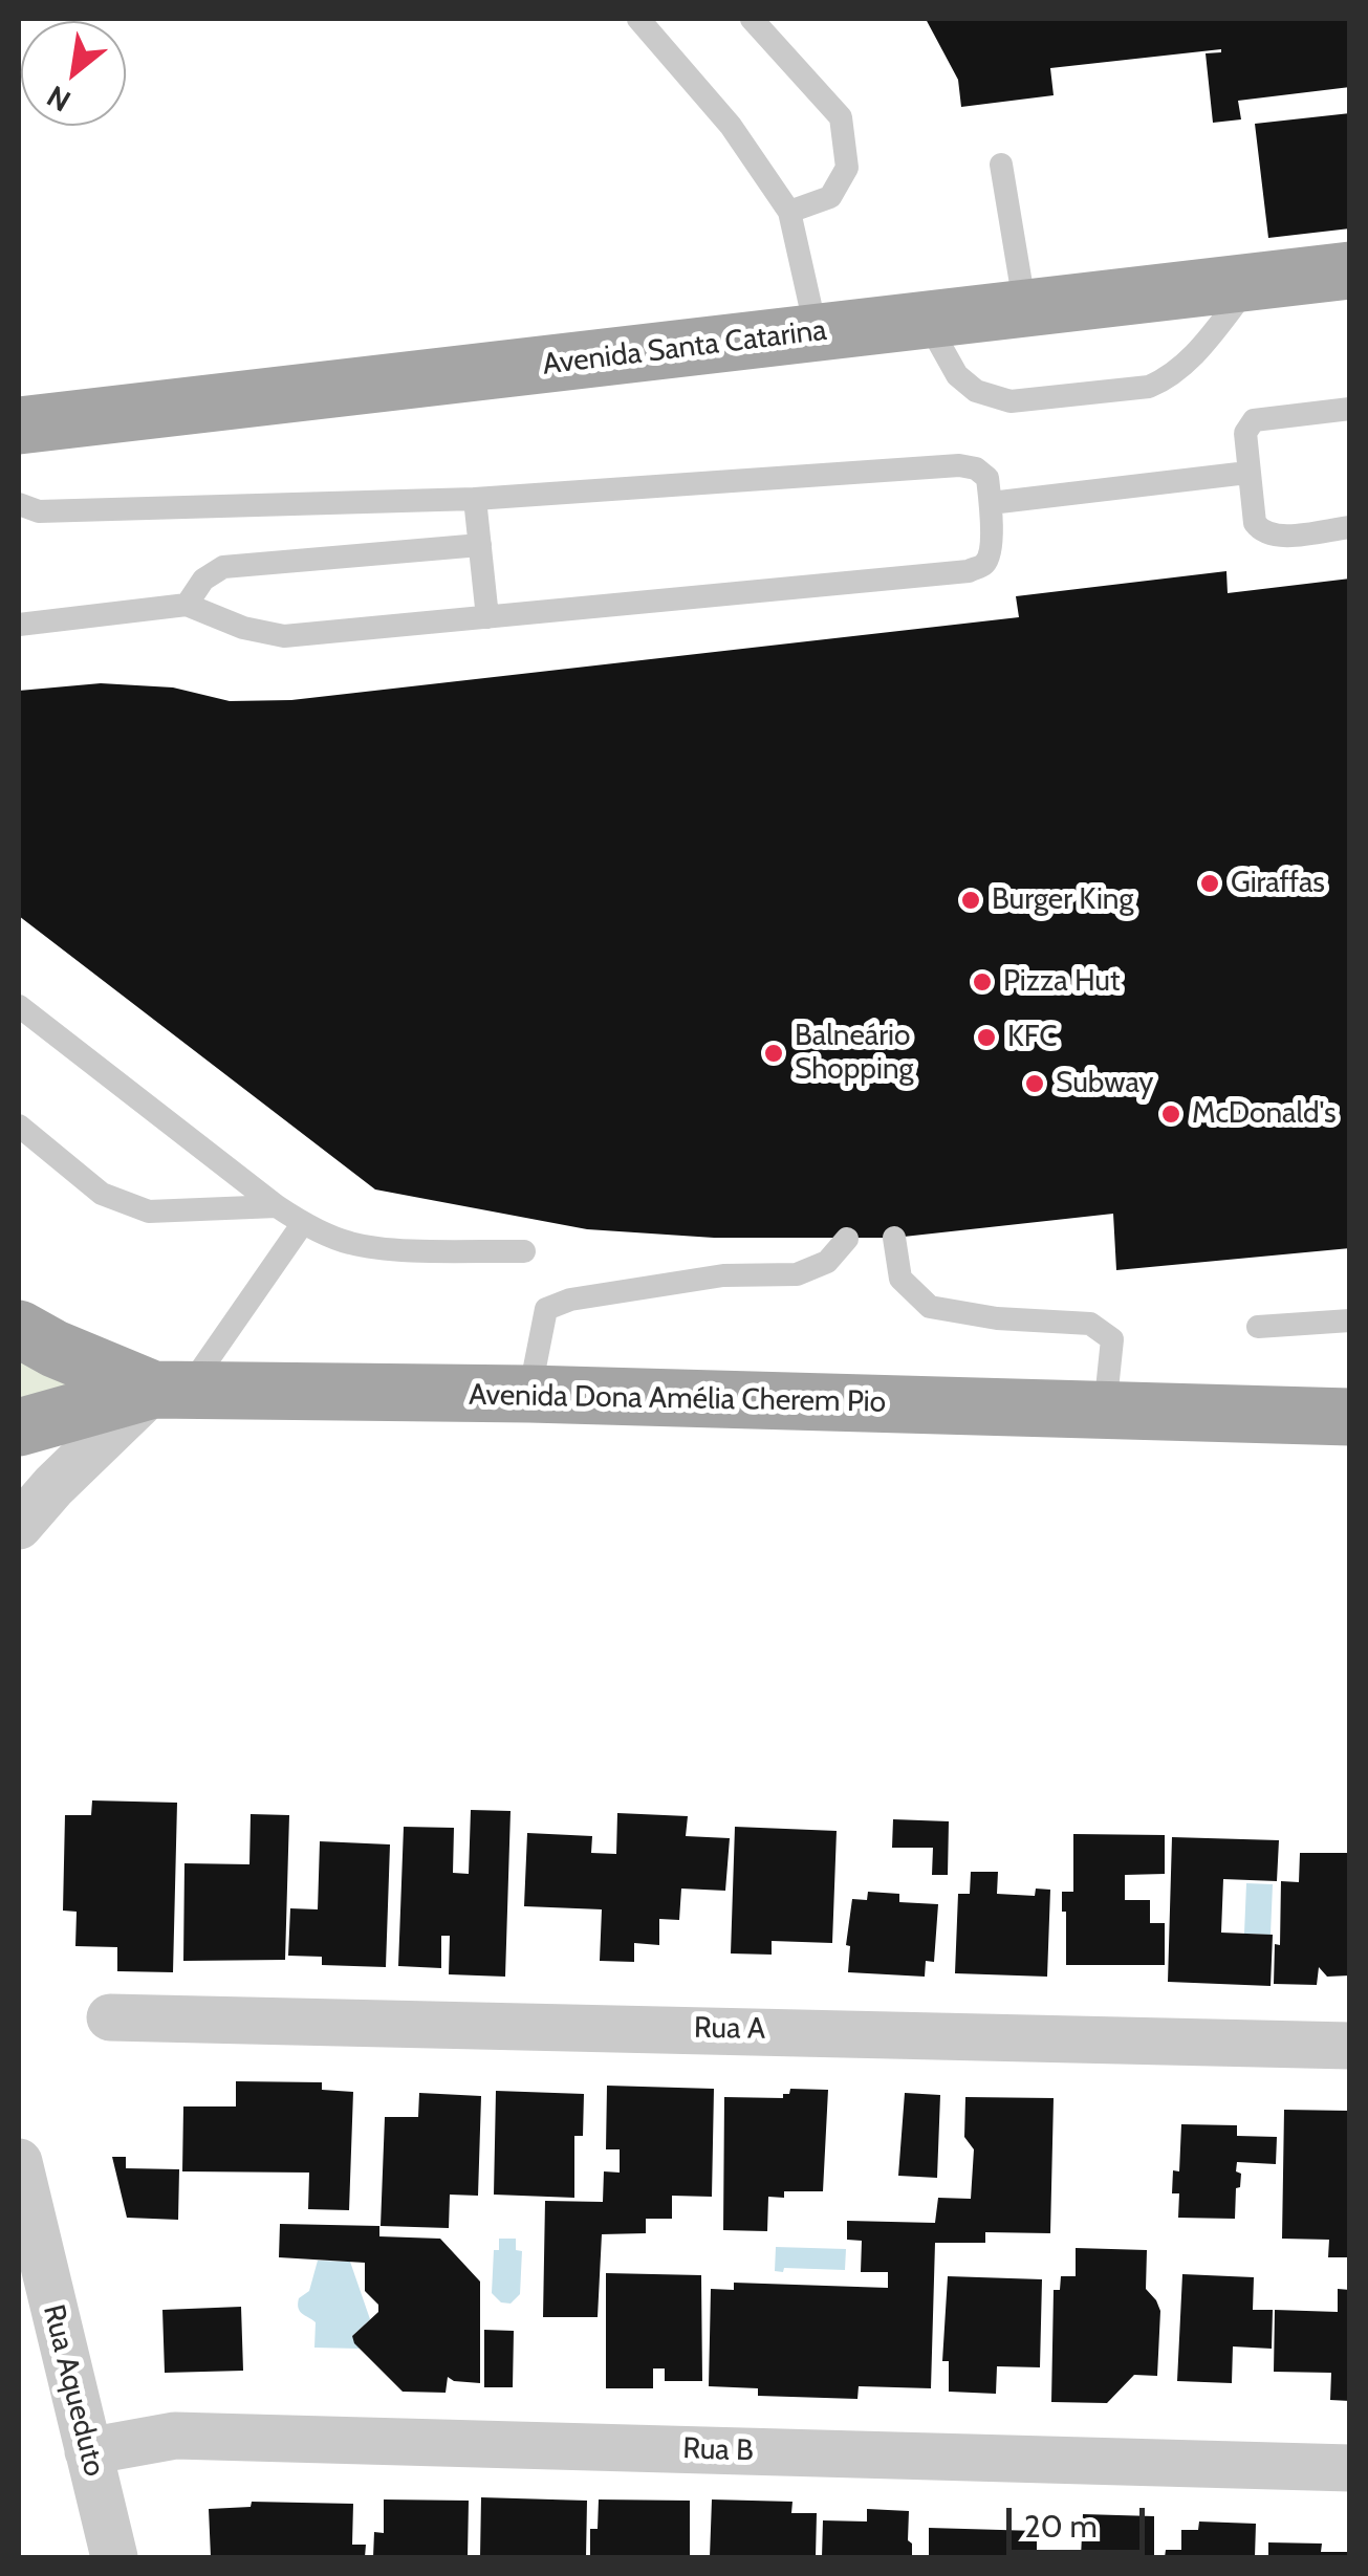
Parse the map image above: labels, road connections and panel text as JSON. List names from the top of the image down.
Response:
{
  "streets": {
    "main road": ["Avenida Santa Catarina", "Avenida Dona Amélia Cherem Pio"],
    "street": ["Rua A", "Rua Aqueduto", "Rua B"]
  },
  "crossings": [
    ["Rua Aqueduto", "Rua B"]
  ],
  "places": [
    "Giraffas",
    "Burger King",
    "Pizza Hut",
    "KFC",
    "Balneário Shopping",
    "Subway",
    "McDonald's"
  ],
  "scale_bar": "20 m",
  "north": "bottom left"
}
